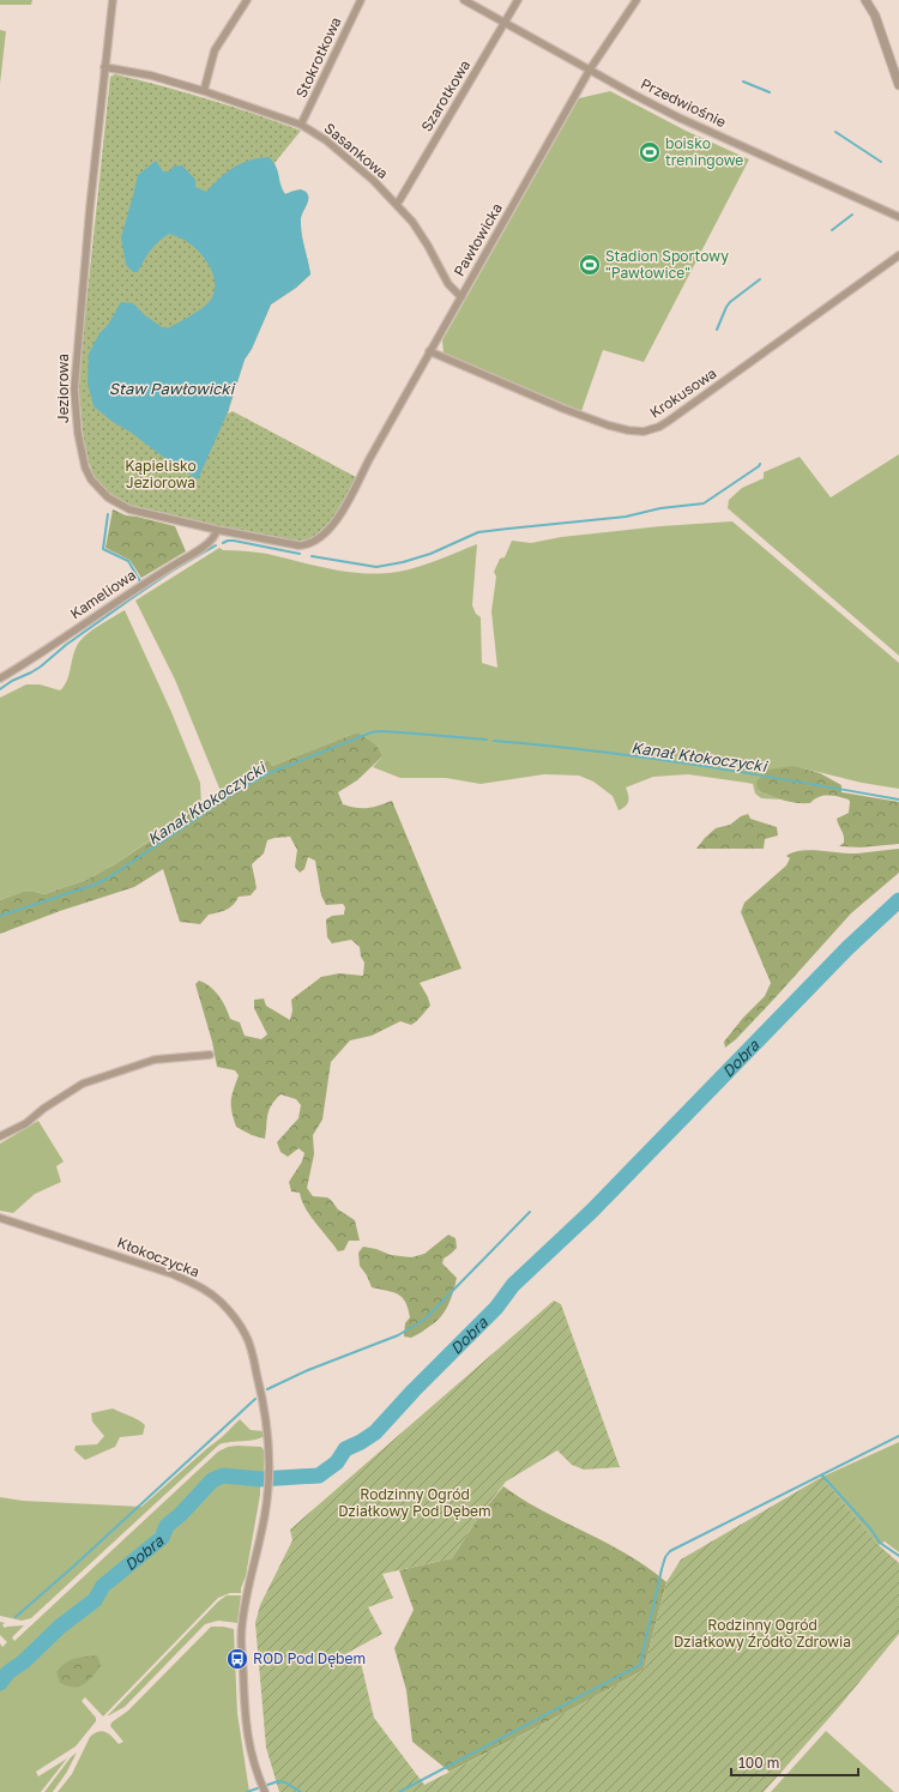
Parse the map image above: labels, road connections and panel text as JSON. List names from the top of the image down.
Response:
{
  "streets": {
    "street": [
      "Stokrotkowa",
      "Szarotkowa",
      "Przedwiośnie",
      "Sasankowa",
      "Pawłowicka",
      "Jeziorowa",
      "Krokusowa",
      "Kameliowa",
      "Kłokoczycka"
    ]
  },
  "crossings": [
    ["Stokrotkowa", "Sasankowa"],
    ["Szarotkowa", "Przedwiośnie"],
    ["Szarotkowa", "Sasankowa"],
    ["Przedwiośnie", "Pawłowicka"],
    ["Sasankowa", "Pawłowicka"],
    ["Sasankowa", "Jeziorowa"],
    ["Pawłowicka", "Jeziorowa"],
    ["Pawłowicka", "Krokusowa"],
    ["Jeziorowa", "Kameliowa"]
  ],
  "water": ["Staw Pawłowicki", "Kanał Kłokoczycki", "Dobra"],
  "parks": ["Kąpielisko Jeziorowa", "Rodzinny Ogród Działkowy Pod Dębem", "Rodzinny Ogród Działkowy Źródło Zdrowia"],
  "places": {
    "sports": ["boisko treningowe", "Stadion Sportowy \"Pawłowice\""],
    "bus stop": ["ROD Pod Dębem"]
  },
  "scale_bar": "100 m"
}
